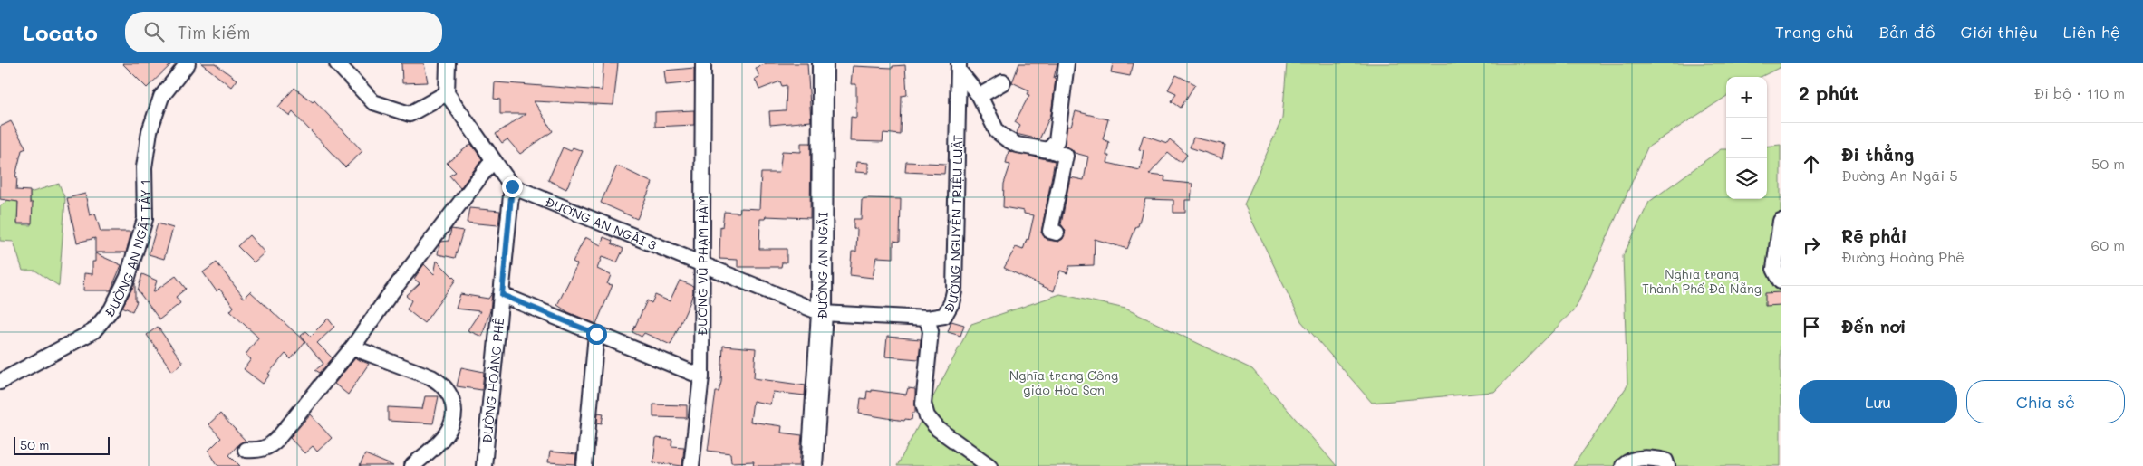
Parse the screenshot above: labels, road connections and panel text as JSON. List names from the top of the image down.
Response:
{
  "streets": {
    "main road": ["ĐƯỜNG AN NGÃI"],
    "street": [
      "ĐƯỜNG AN NGÃI 3",
      "ĐƯỜNG NGUYỄN TRIỆU LUẬT",
      "ĐƯỜNG AN NGÃI TÂY 1",
      "ĐƯỜNG VŨ PHẠM HÀM",
      "ĐƯỜNG HOÀNG PHÊ"
    ]
  },
  "crossings": [
    ["ĐƯỜNG AN NGÃI 3", "ĐƯỜNG NGUYỄN TRIỆU LUẬT"],
    ["ĐƯỜNG AN NGÃI 3", "ĐƯỜNG VŨ PHẠM HÀM"],
    ["ĐƯỜNG AN NGÃI 3", "ĐƯỜNG AN NGÃI"],
    ["ĐƯỜNG AN NGÃI 3", "ĐƯỜNG HOÀNG PHÊ"],
    ["ĐƯỜNG NGUYỄN TRIỆU LUẬT", "ĐƯỜNG AN NGÃI"]
  ],
  "parks": ["Nghĩa trang Thành Phố Đà Nẵng", "Nghĩa trang Công giáo Hòa Sơn"],
  "scale_bar": "50 m",
  "page": {
    "header": "Locato",
    "search": "Tìm kiếm",
    "nav": [
      "Trang chủ",
      "Bản đồ",
      "Giới thiệu",
      "Liên hệ"
    ],
    "heading": ["2 phút", "Đi bộ · 110 m"],
    "map_buttons": ["+", "−"],
    "list": [
      ["Đi thẳng", "Đường An Ngãi 5", "50 m"],
      ["Rẽ phải", "Đường Hoàng Phê", "60 m"],
      "Đến nơi"
    ],
    "buttons": ["Lưu", "Chia sẻ"],
    "scale": "50 m"
  }
}
